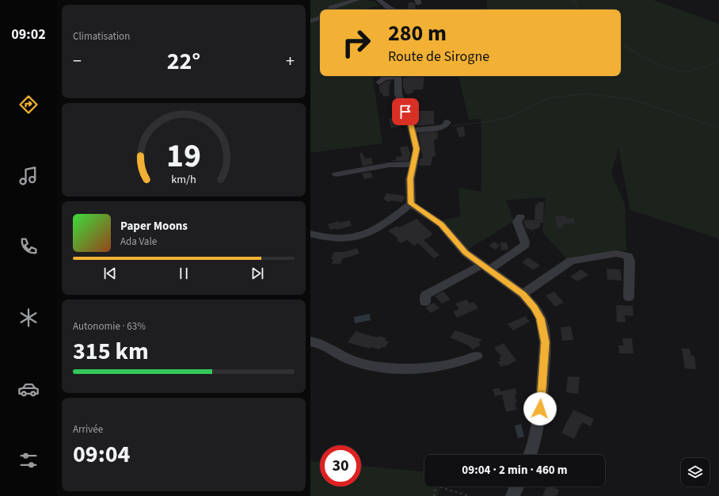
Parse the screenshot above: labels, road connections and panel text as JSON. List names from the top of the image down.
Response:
{
  "page": {
    "tabs": "09:02",
    "tile": [
      "Climatisation",
      ["Autonomie · 63%", "315 km"],
      ["Arrivée", "09:04"]
    ],
    "turn": ["280 m", "Route de Sirogne"],
    "heat": ["−", "22°", "+"],
    "song": ["Paper Moons", "Ada Vale"],
    "limit": "30",
    "trip": "09:04 · 2 min · 460 m",
    "gauge": ["19", "km/h"]
  }
}
